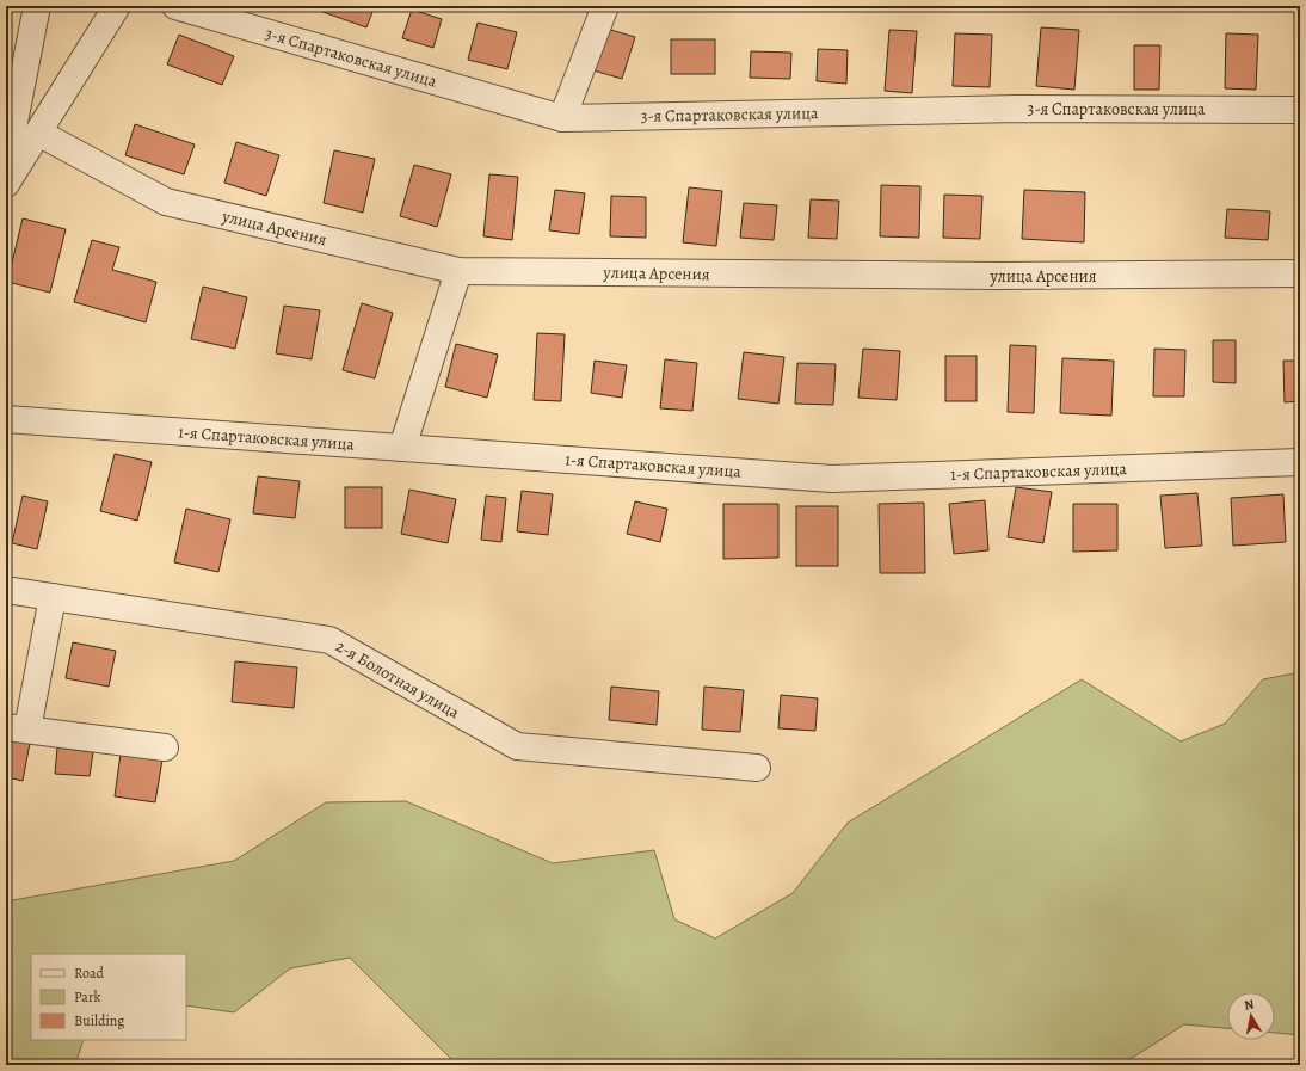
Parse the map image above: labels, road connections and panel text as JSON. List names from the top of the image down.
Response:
{
  "streets": {
    "street": [
      "3-я Спартаковская улица",
      "улица Арсения",
      "1-я Спартаковская улица",
      "2-я Болотная улица"
    ]
  },
  "legend": ["Road", "Park", "Building"],
  "north": "top"
}
